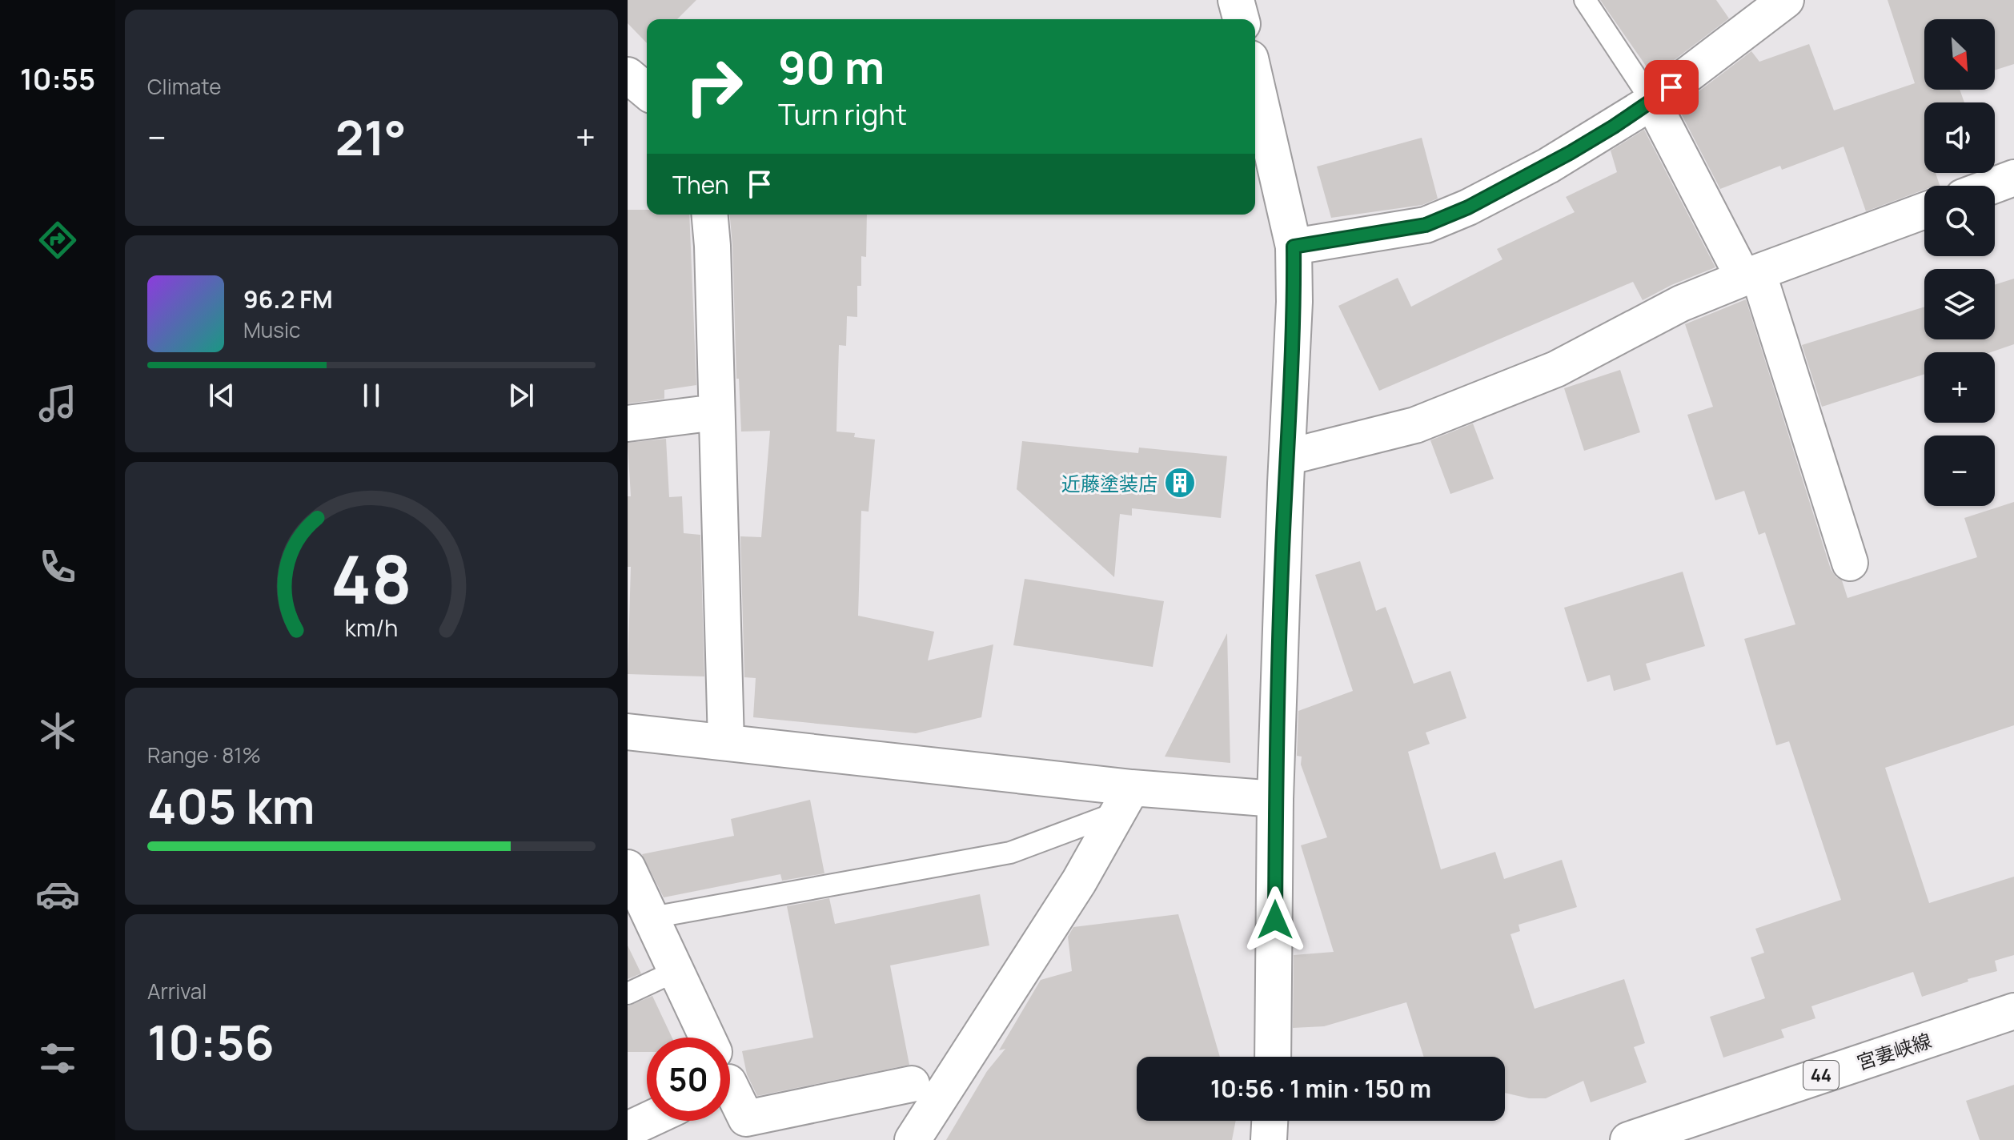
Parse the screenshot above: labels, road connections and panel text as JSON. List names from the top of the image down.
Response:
{
  "streets": {
    "street": ["宮妻峡線", "44"]
  },
  "places": {
    "building": ["近藤塗装店"]
  },
  "north": "bottom right",
  "page": {
    "tabs": "10:55",
    "tile": [
      "Climate",
      ["Range · 81%", "405 km"],
      ["Arrival", "10:56"]
    ],
    "map_buttons": ["+", "−"],
    "turn": ["90 m", "Turn right"],
    "heat": ["−", "21°", "+"],
    "then": "Then",
    "song": ["96.2 FM", "Music"],
    "limit": "50",
    "trip": "10:56 · 1 min · 150 m",
    "gauge": ["48", "km/h"]
  }
}
